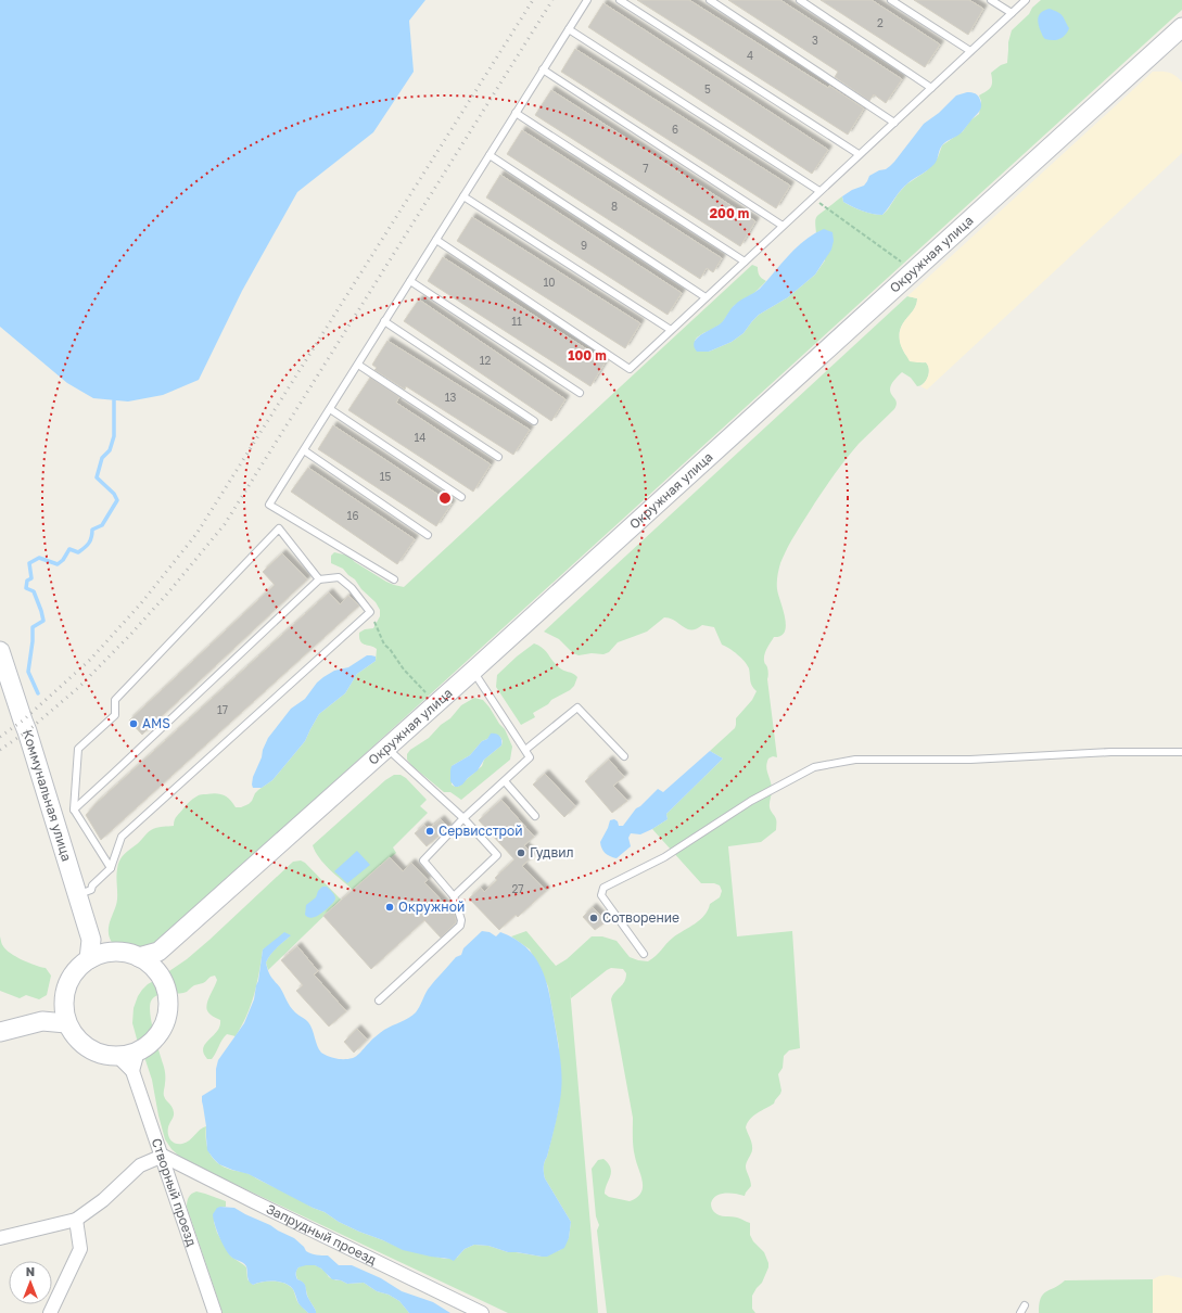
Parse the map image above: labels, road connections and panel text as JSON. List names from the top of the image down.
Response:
{
  "streets": {
    "main road": ["Окружная улица", "Коммунальная улица"],
    "street": ["Створный проезд", "Запрудный проезд"]
  },
  "crossings": [
    ["Створный проезд", "Запрудный проезд"]
  ],
  "places": [
    "AMS",
    "Сервисстрой",
    "Гудвил",
    "Окружной",
    "Сотворение"
  ],
  "house_numbers": [
    "2",
    "3",
    "4",
    "5",
    "6",
    "7",
    "8",
    "9",
    "10",
    "11",
    "12",
    "13",
    "14",
    "15",
    "16",
    "17",
    "27"
  ],
  "north": "top",
  "rings": ["200 m", "100 m"]
}
